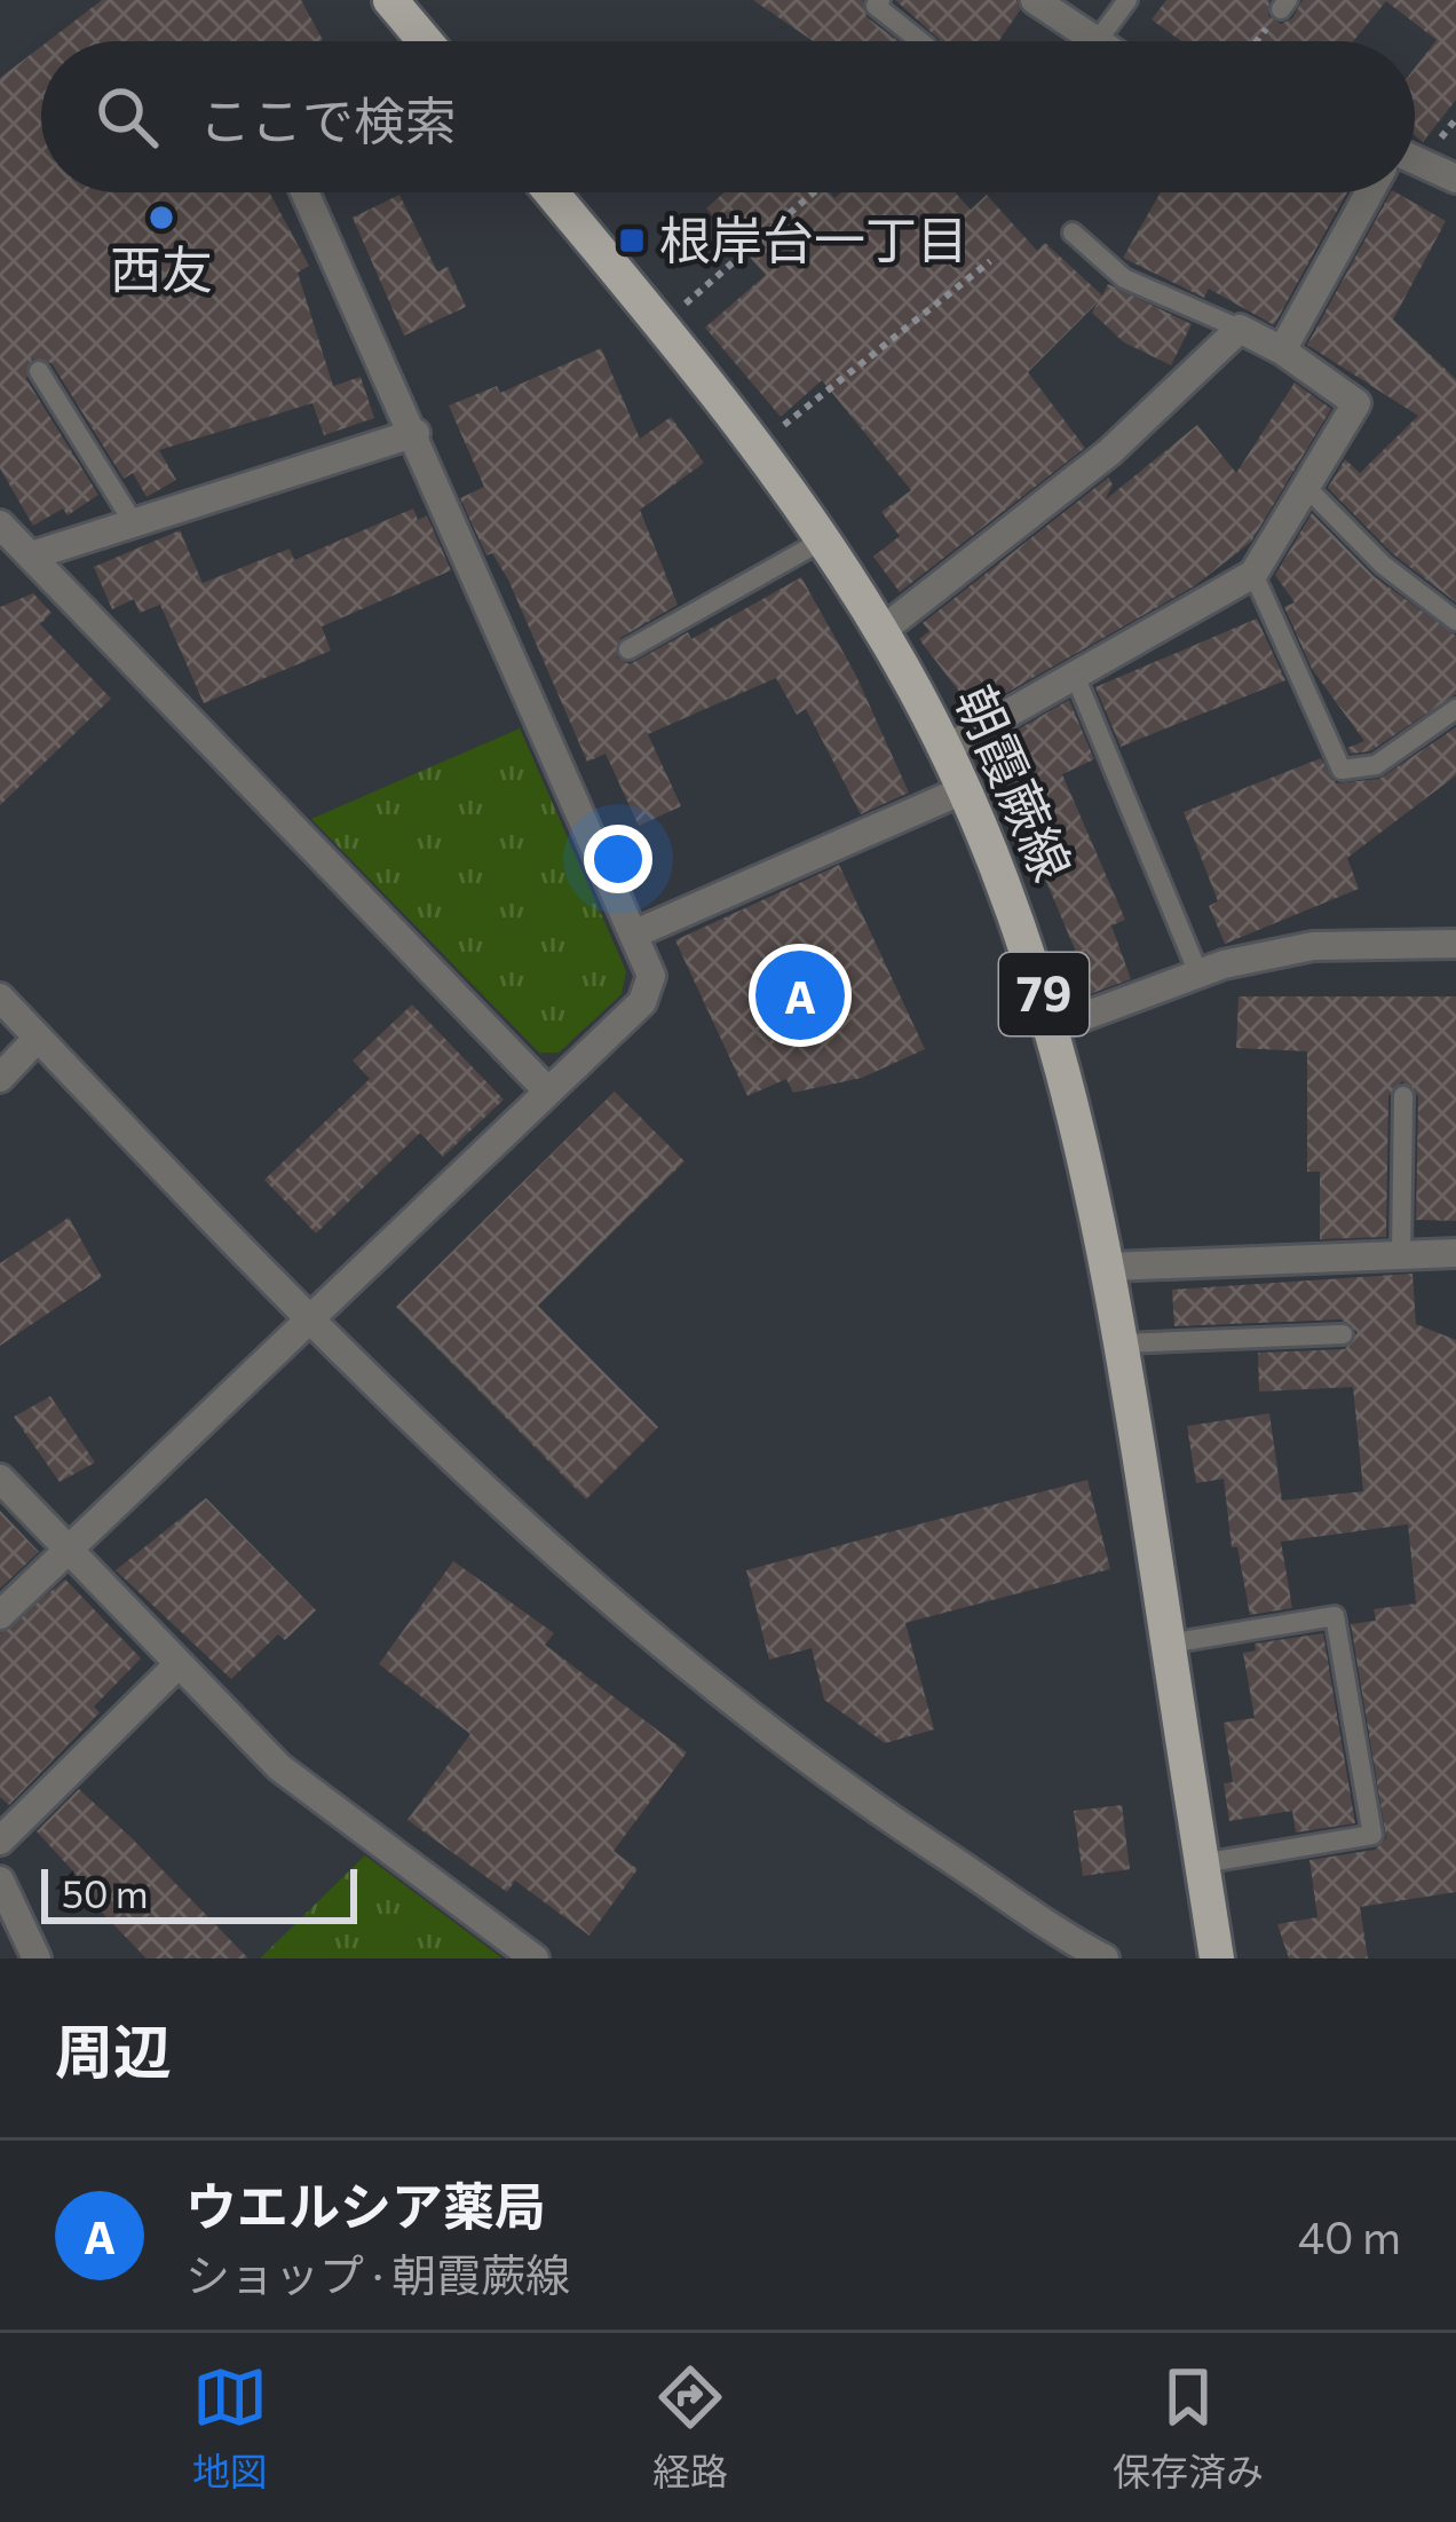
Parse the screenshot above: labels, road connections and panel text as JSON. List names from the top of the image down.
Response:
{
  "streets": {
    "main road": ["朝霞蕨線", "79"]
  },
  "places": {
    "other": ["西友"],
    "transit": ["根岸台一丁目"]
  },
  "scale_bar": "50 m",
  "page": {
    "search": "ここで検索",
    "pins": "A",
    "scale": "50 m",
    "heading": "周辺",
    "list": [
      {
        "mark": "A",
        "name": "ウエルシア薬局",
        "note": "ショップ · 朝霞蕨線",
        "value": "40 m"
      }
    ],
    "nav": ["地図", "経路", "保存済み"]
  }
}
